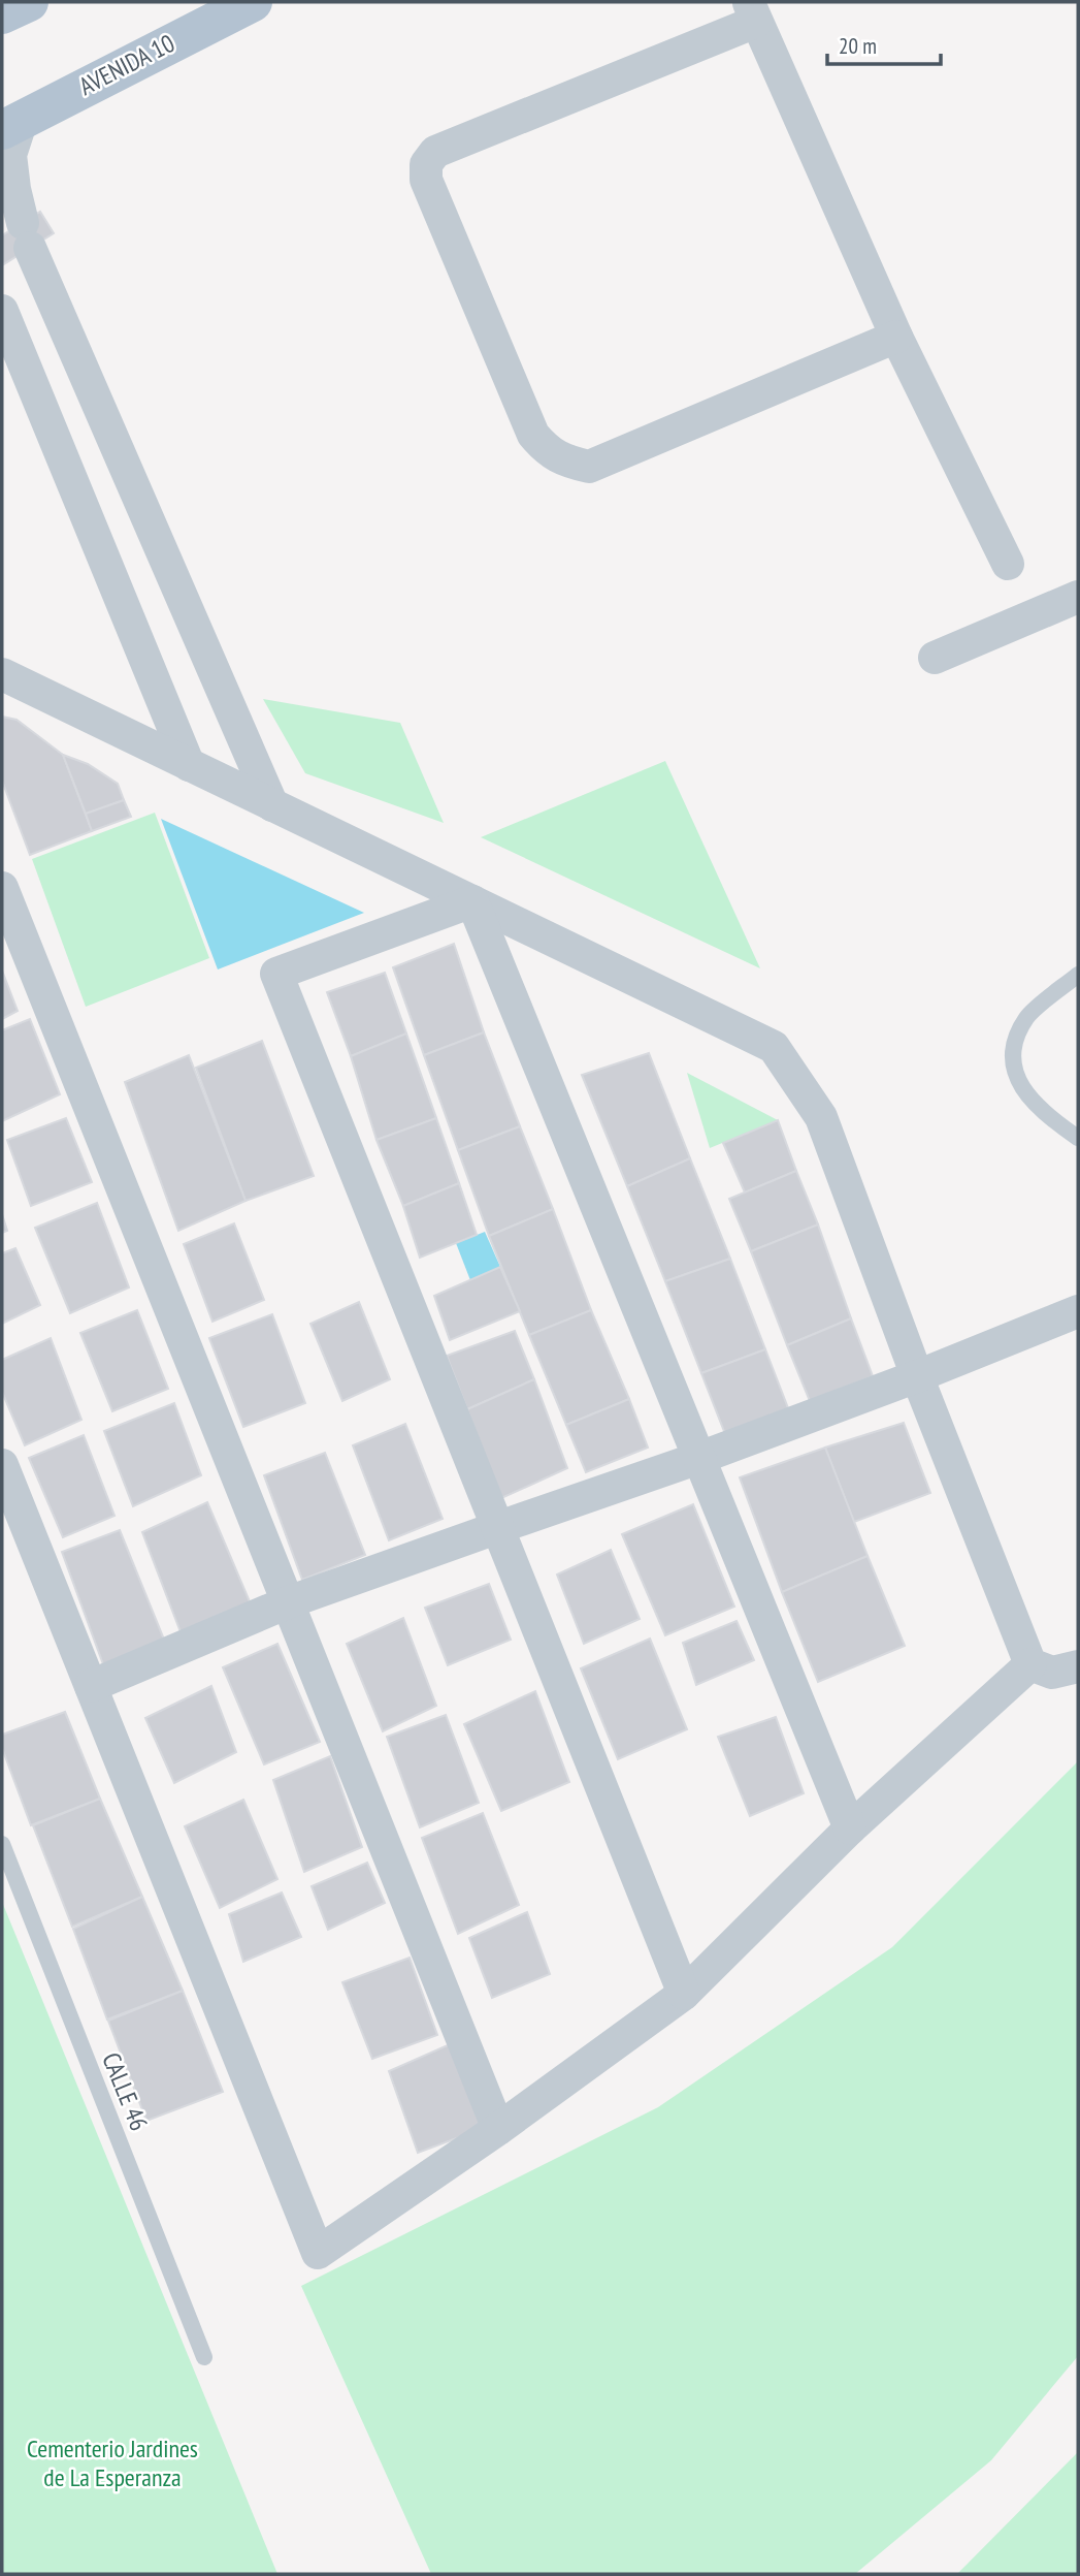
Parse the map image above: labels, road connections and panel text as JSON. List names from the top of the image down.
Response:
{
  "streets": {
    "main road": ["AVENIDA 10"],
    "lane": ["CALLE 46"]
  },
  "parks": ["Cementerio Jardines de La Esperanza"],
  "scale_bar": "20 m"
}
